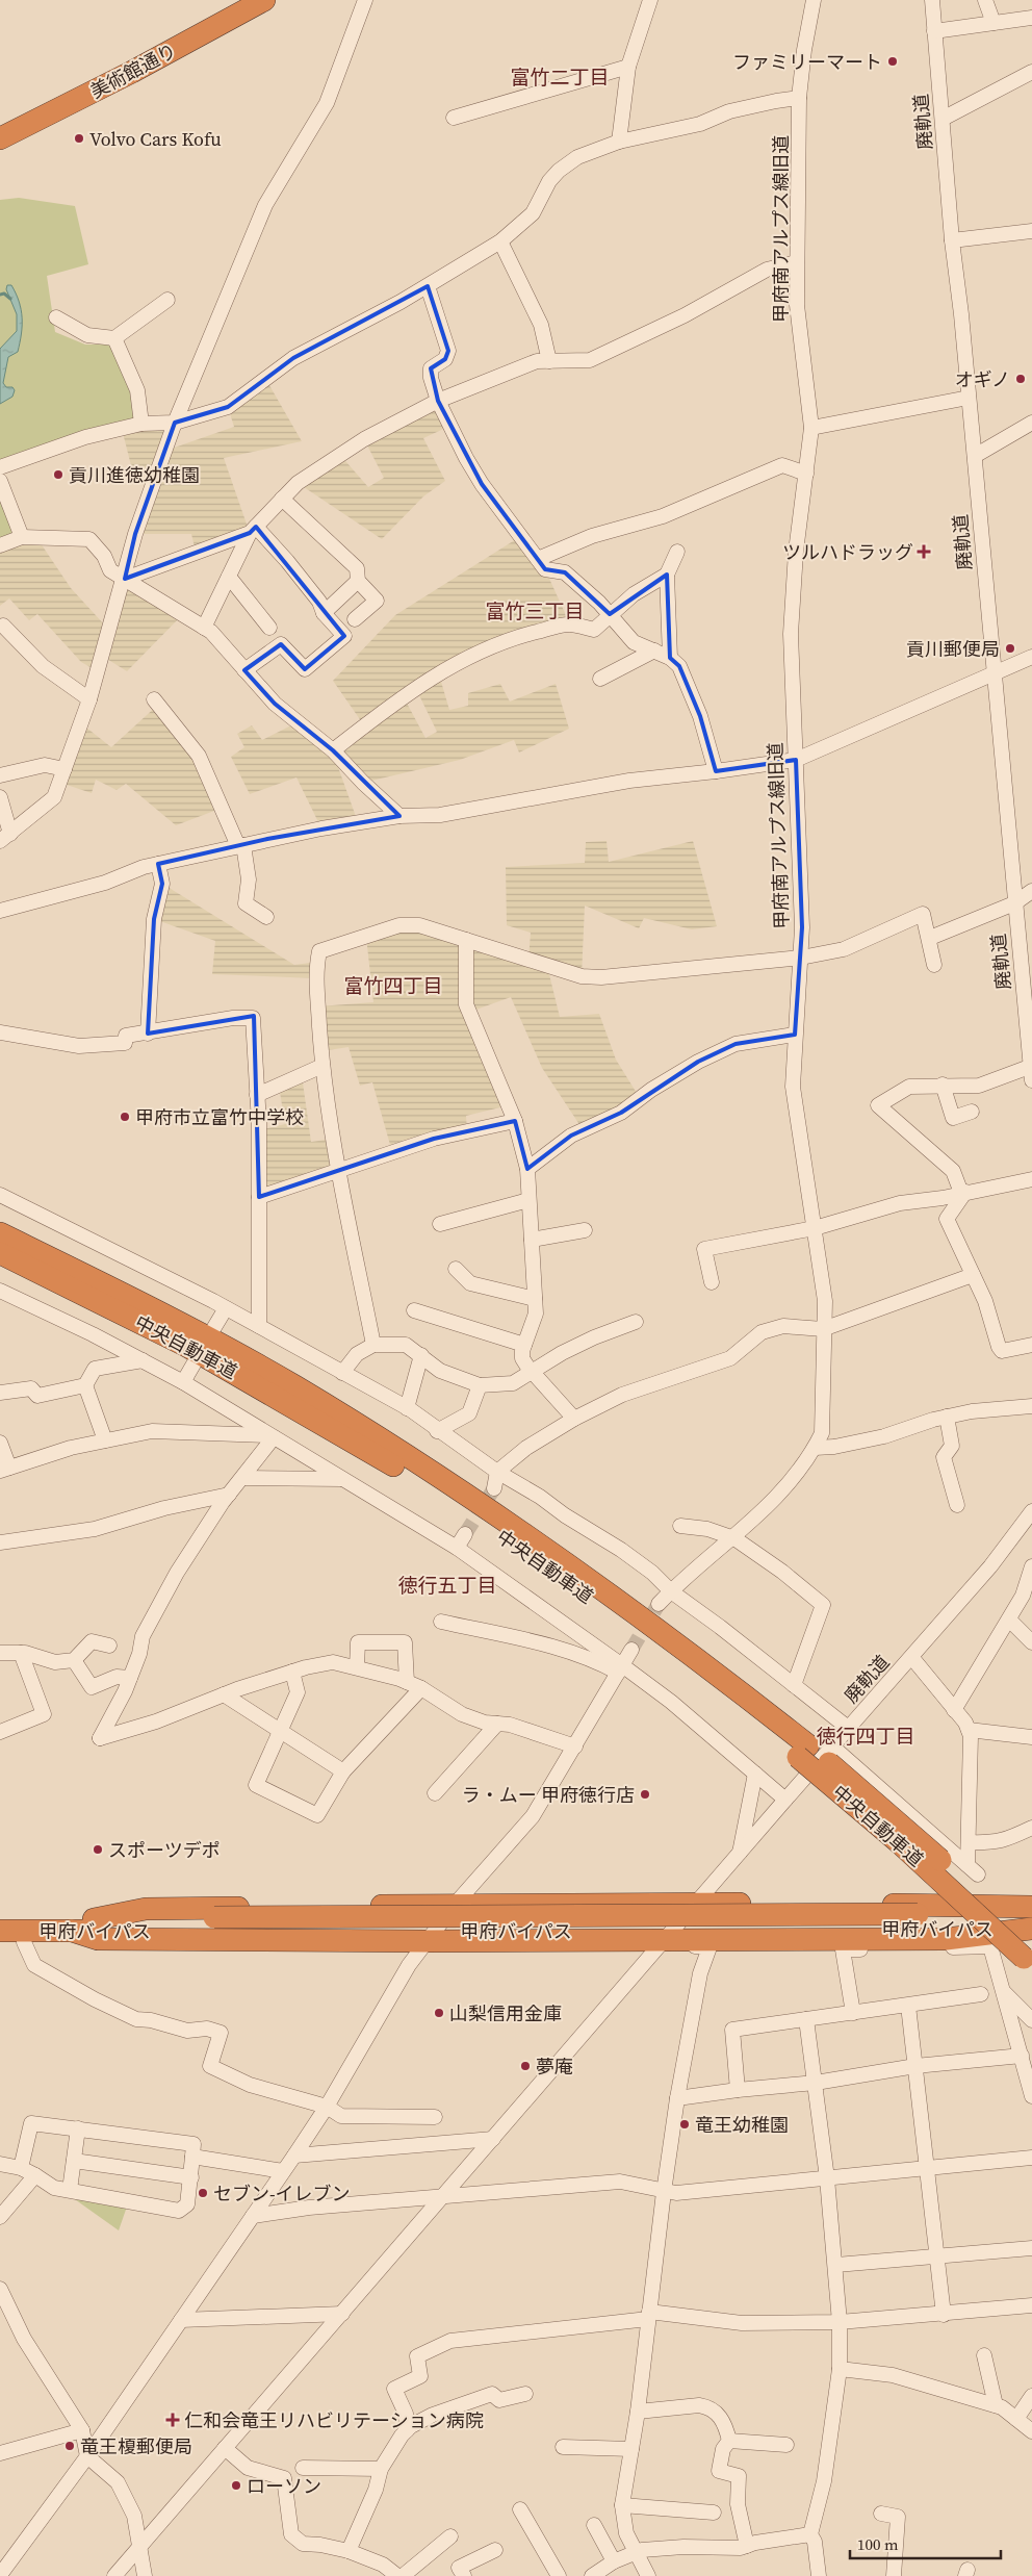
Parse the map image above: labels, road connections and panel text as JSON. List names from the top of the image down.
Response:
{
  "streets": {
    "highway": ["美術館通り", "中央自動車道", "甲府バイパス"],
    "street": ["廃軌道", "甲府南アルプス線旧道"]
  },
  "districts": [
    "富竹二丁目",
    "富竹三丁目",
    "富竹四丁目",
    "徳行五丁目",
    "徳行四丁目"
  ],
  "places": {
    "other": [
      "ファミリーマート",
      "Volvo Cars Kofu",
      "オギノ",
      "貢川進徳幼稚園",
      "貢川郵便局",
      "甲府市立富竹中学校",
      "ラ・ムー 甲府徳行店",
      "スポーツデポ",
      "山梨信用金庫",
      "夢庵",
      "竜王幼稚園",
      "セブン-イレブン",
      "竜王榎郵便局",
      "ローソン"
    ],
    "health": ["ツルハドラッグ", "仁和会竜王リハビリテーション病院"]
  },
  "scale_bar": "100 m"
}
